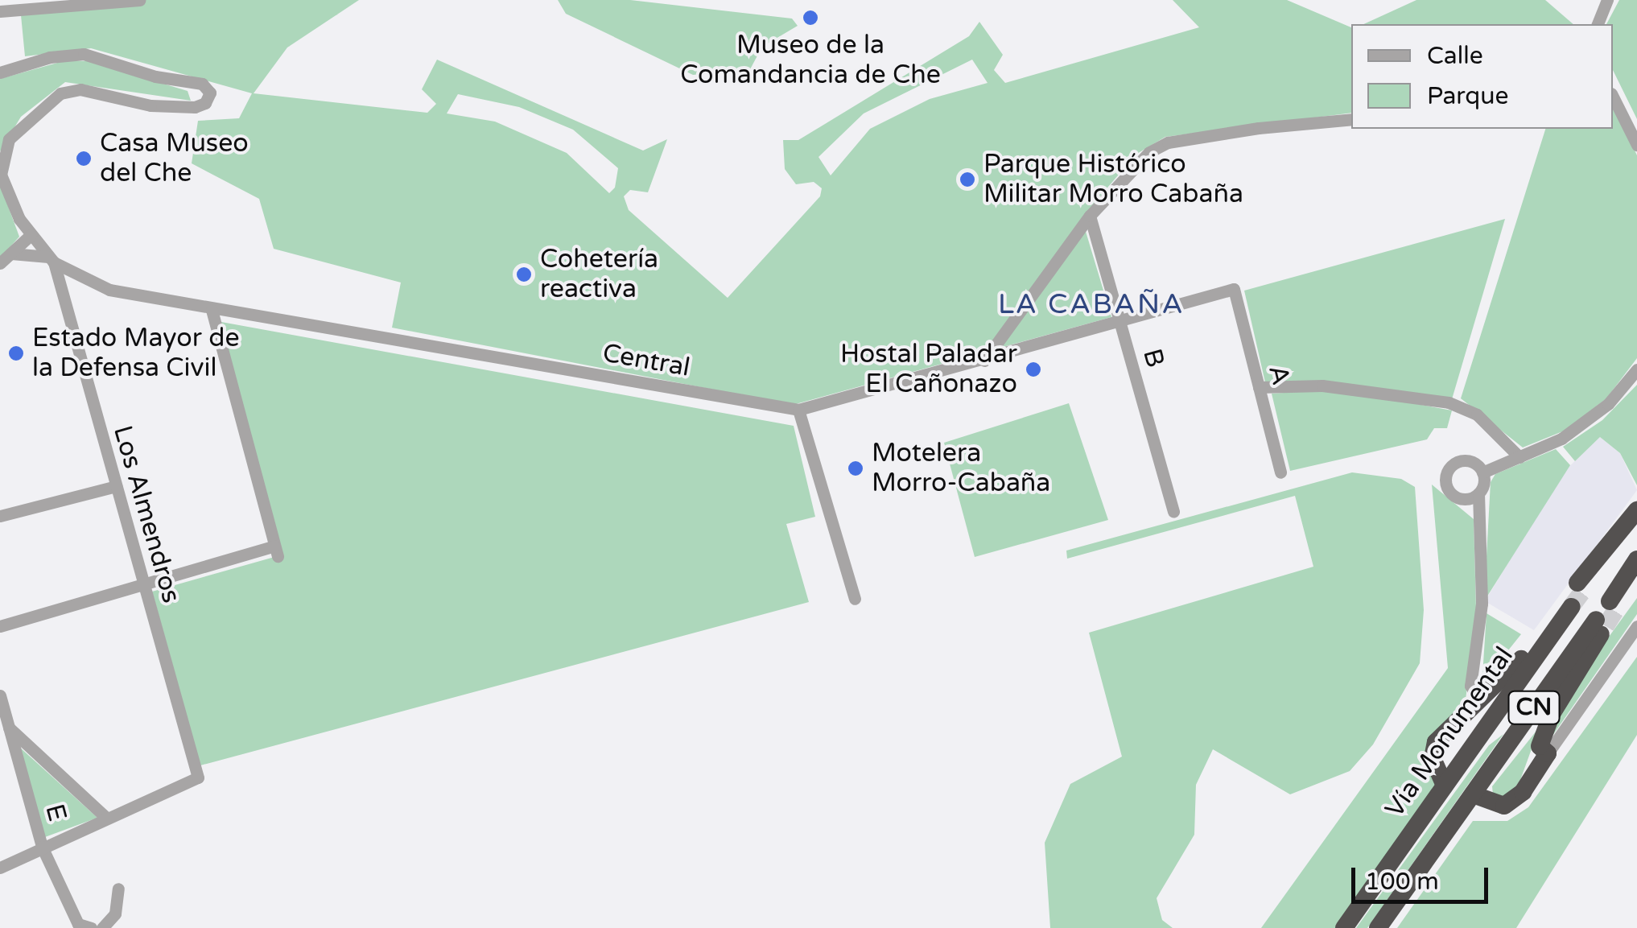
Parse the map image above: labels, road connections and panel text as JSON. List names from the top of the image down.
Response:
{
  "streets": {
    "highway": ["CN", "Vía Monumental"],
    "street": [
      "B",
      "Central",
      "A",
      "Los Almendros",
      "E"
    ]
  },
  "crossings": [
    ["B", "Central"],
    ["Central", "A"],
    ["Central", "Los Almendros"]
  ],
  "districts": ["LA CABAÑA"],
  "places": [
    "Museo de la Comandancia de Che",
    "Casa Museo del Che",
    "Parque Histórico Militar Morro Cabaña",
    "Cohetería reactiva",
    "Estado Mayor de la Defensa Civil",
    "Hostal Paladar El Cañonazo",
    "Motelera Morro-Cabaña"
  ],
  "legend": ["Calle", "Parque"],
  "scale_bar": "100 m"
}
